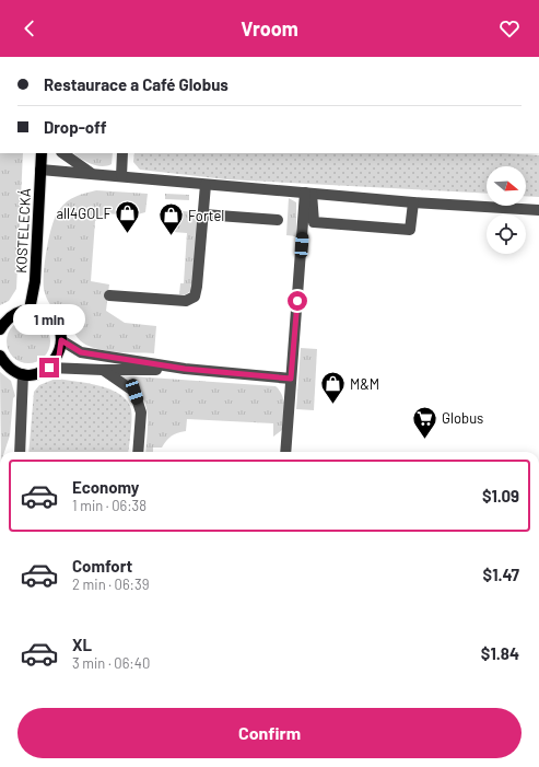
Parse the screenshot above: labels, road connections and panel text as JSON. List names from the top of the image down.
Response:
{
  "streets": {
    "main road": ["KOSTELECKÁ"]
  },
  "places": {
    "shop": ["all4GOLF", "Fortel", "M&M"],
    "supermarket": ["Globus"]
  },
  "north": "right",
  "page": {
    "header": "Vroom",
    "banner": ["Restaurace a Café Globus", "Drop-off"],
    "bubble": "1 min",
    "list": [
      {
        "name": "Economy",
        "note": "1 min · 06:38",
        "value": "$1.09"
      },
      {
        "name": "Comfort",
        "note": "2 min · 06:39",
        "value": "$1.47"
      },
      {
        "name": "XL",
        "note": "3 min · 06:40",
        "value": "$1.84"
      }
    ],
    "buttons": "Confirm"
  }
}
